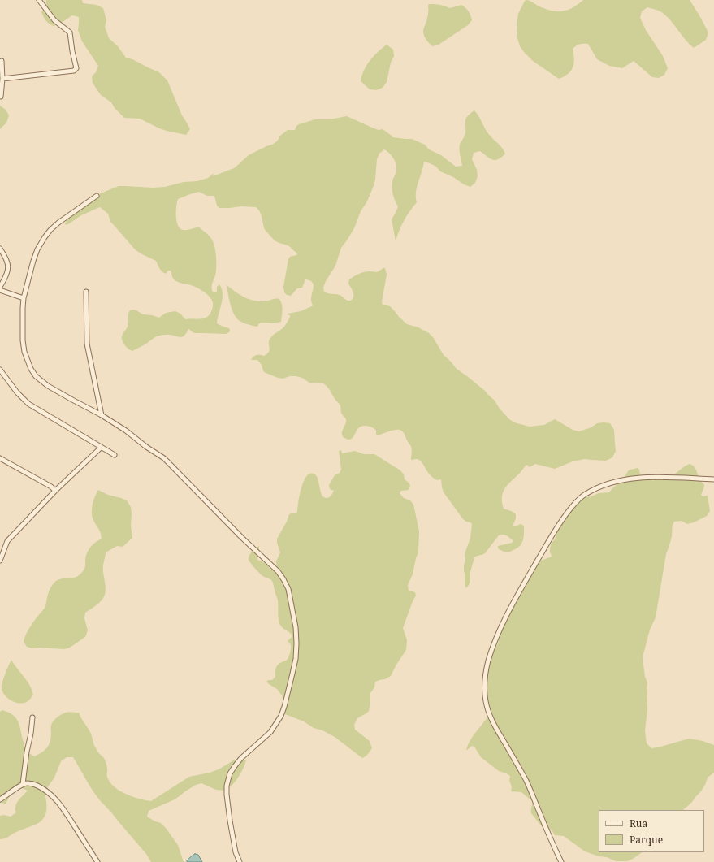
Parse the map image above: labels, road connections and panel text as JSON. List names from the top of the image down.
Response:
{
  "legend": ["Rua", "Parque"]
}
